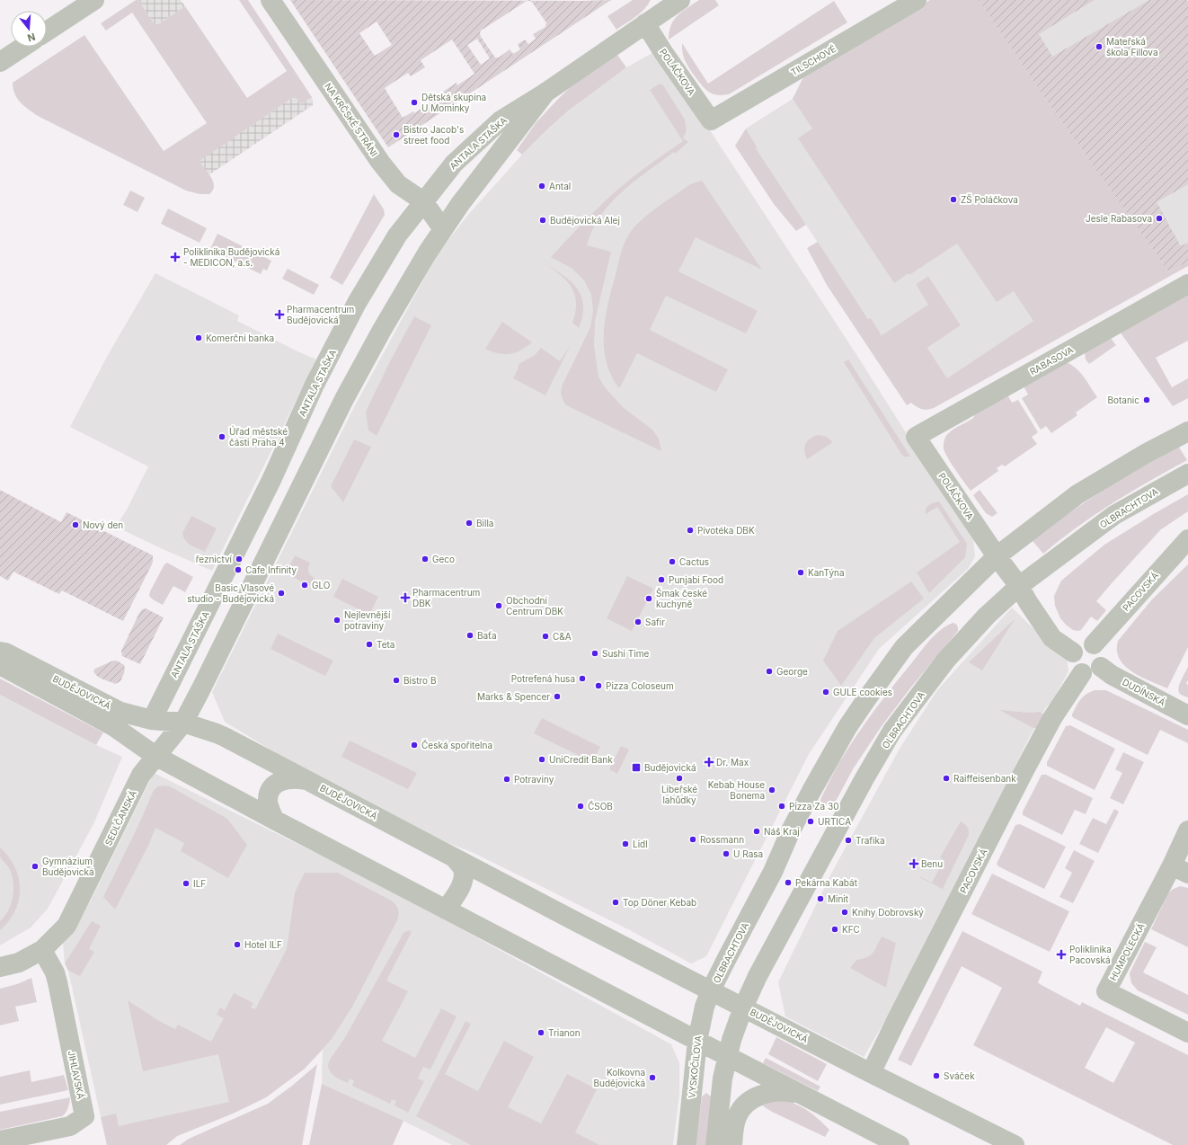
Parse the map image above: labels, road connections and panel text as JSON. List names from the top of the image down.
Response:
{
  "streets": {
    "street": [
      "TILSCHOVÉ",
      "POLÁČKOVA",
      "NA KRČSKÉ STRÁNI",
      "ANTALA STAŠKA",
      "RABASOVA",
      "OLBRACHTOVA",
      "PACOVSKÁ",
      "BUDĚJOVICKÁ",
      "DUDÍNSKÁ",
      "SEDLČANSKÁ",
      "HUMPOLECKÁ",
      "VYSKOČILOVA",
      "JIHLAVSKÁ"
    ]
  },
  "crossings": [
    ["TILSCHOVÉ", "POLÁČKOVA"],
    ["POLÁČKOVA", "ANTALA STAŠKA"],
    ["POLÁČKOVA", "RABASOVA"],
    ["POLÁČKOVA", "OLBRACHTOVA"],
    ["NA KRČSKÉ STRÁNI", "ANTALA STAŠKA"],
    ["ANTALA STAŠKA", "BUDĚJOVICKÁ"],
    ["ANTALA STAŠKA", "SEDLČANSKÁ"],
    ["OLBRACHTOVA", "BUDĚJOVICKÁ"],
    ["OLBRACHTOVA", "VYSKOČILOVA"],
    ["PACOVSKÁ", "BUDĚJOVICKÁ"],
    ["PACOVSKÁ", "DUDÍNSKÁ"],
    ["BUDĚJOVICKÁ", "SEDLČANSKÁ"],
    ["BUDĚJOVICKÁ", "VYSKOČILOVA"],
    ["SEDLČANSKÁ", "JIHLAVSKÁ"]
  ],
  "places": {
    "other": [
      "Mateřská škola Fillova",
      "Dětská skupina U Mominky",
      "Bistro Jacob's street food",
      "Antal",
      "ZŠ Poláčkova",
      "Jesle Rabasova",
      "Budějovická Alej",
      "Komerční banka",
      "Botanic",
      "Úřad městské části Praha 4",
      "Billa",
      "Nový den",
      "Pivotéka DBK",
      "řeznictví",
      "Geco",
      "Cactus",
      "Cafe Infinity",
      "KanTýna",
      "Punjabi Food",
      "GLO",
      "Basic Vlasové studio - Budějovická",
      "Šmak české kuchyně",
      "Obchodní Centrum DBK",
      "Nejlevnější potraviny",
      "Safir",
      "Baťa",
      "C&A",
      "Teta",
      "Sushi Time",
      "George",
      "Potrefená husa",
      "Bistro B",
      "Pizza Coloseum",
      "GULE cookies",
      "Marks & Spencer",
      "Česká spořitelna",
      "UniCredit Bank",
      "Libeřské lahůdky",
      "Raiffeisenbank",
      "Potraviny",
      "Kebab House Bonema",
      "ČSOB",
      "Pizza Za 30",
      "URTICA",
      "Náš Kraj",
      "Rossmann",
      "Trafika",
      "Lidl",
      "U Rasa",
      "Gymnázium Budějovická",
      "Pekárna Kabát",
      "ILF",
      "Minit",
      "Top Döner Kebab",
      "Knihy Dobrovský",
      "KFC",
      "Hotel ILF",
      "Trianon",
      "Sváček",
      "Kolkovna Budějovická"
    ],
    "health": [
      "Poliklinika Budějovická - MEDICON, a.s.",
      "Pharmacentrum Budějovická",
      "Pharmacentrum DBK",
      "Dr. Max",
      "Benu",
      "Poliklinika Pacovská"
    ],
    "transit": ["Budějovická"]
  },
  "north": "bottom"
}
